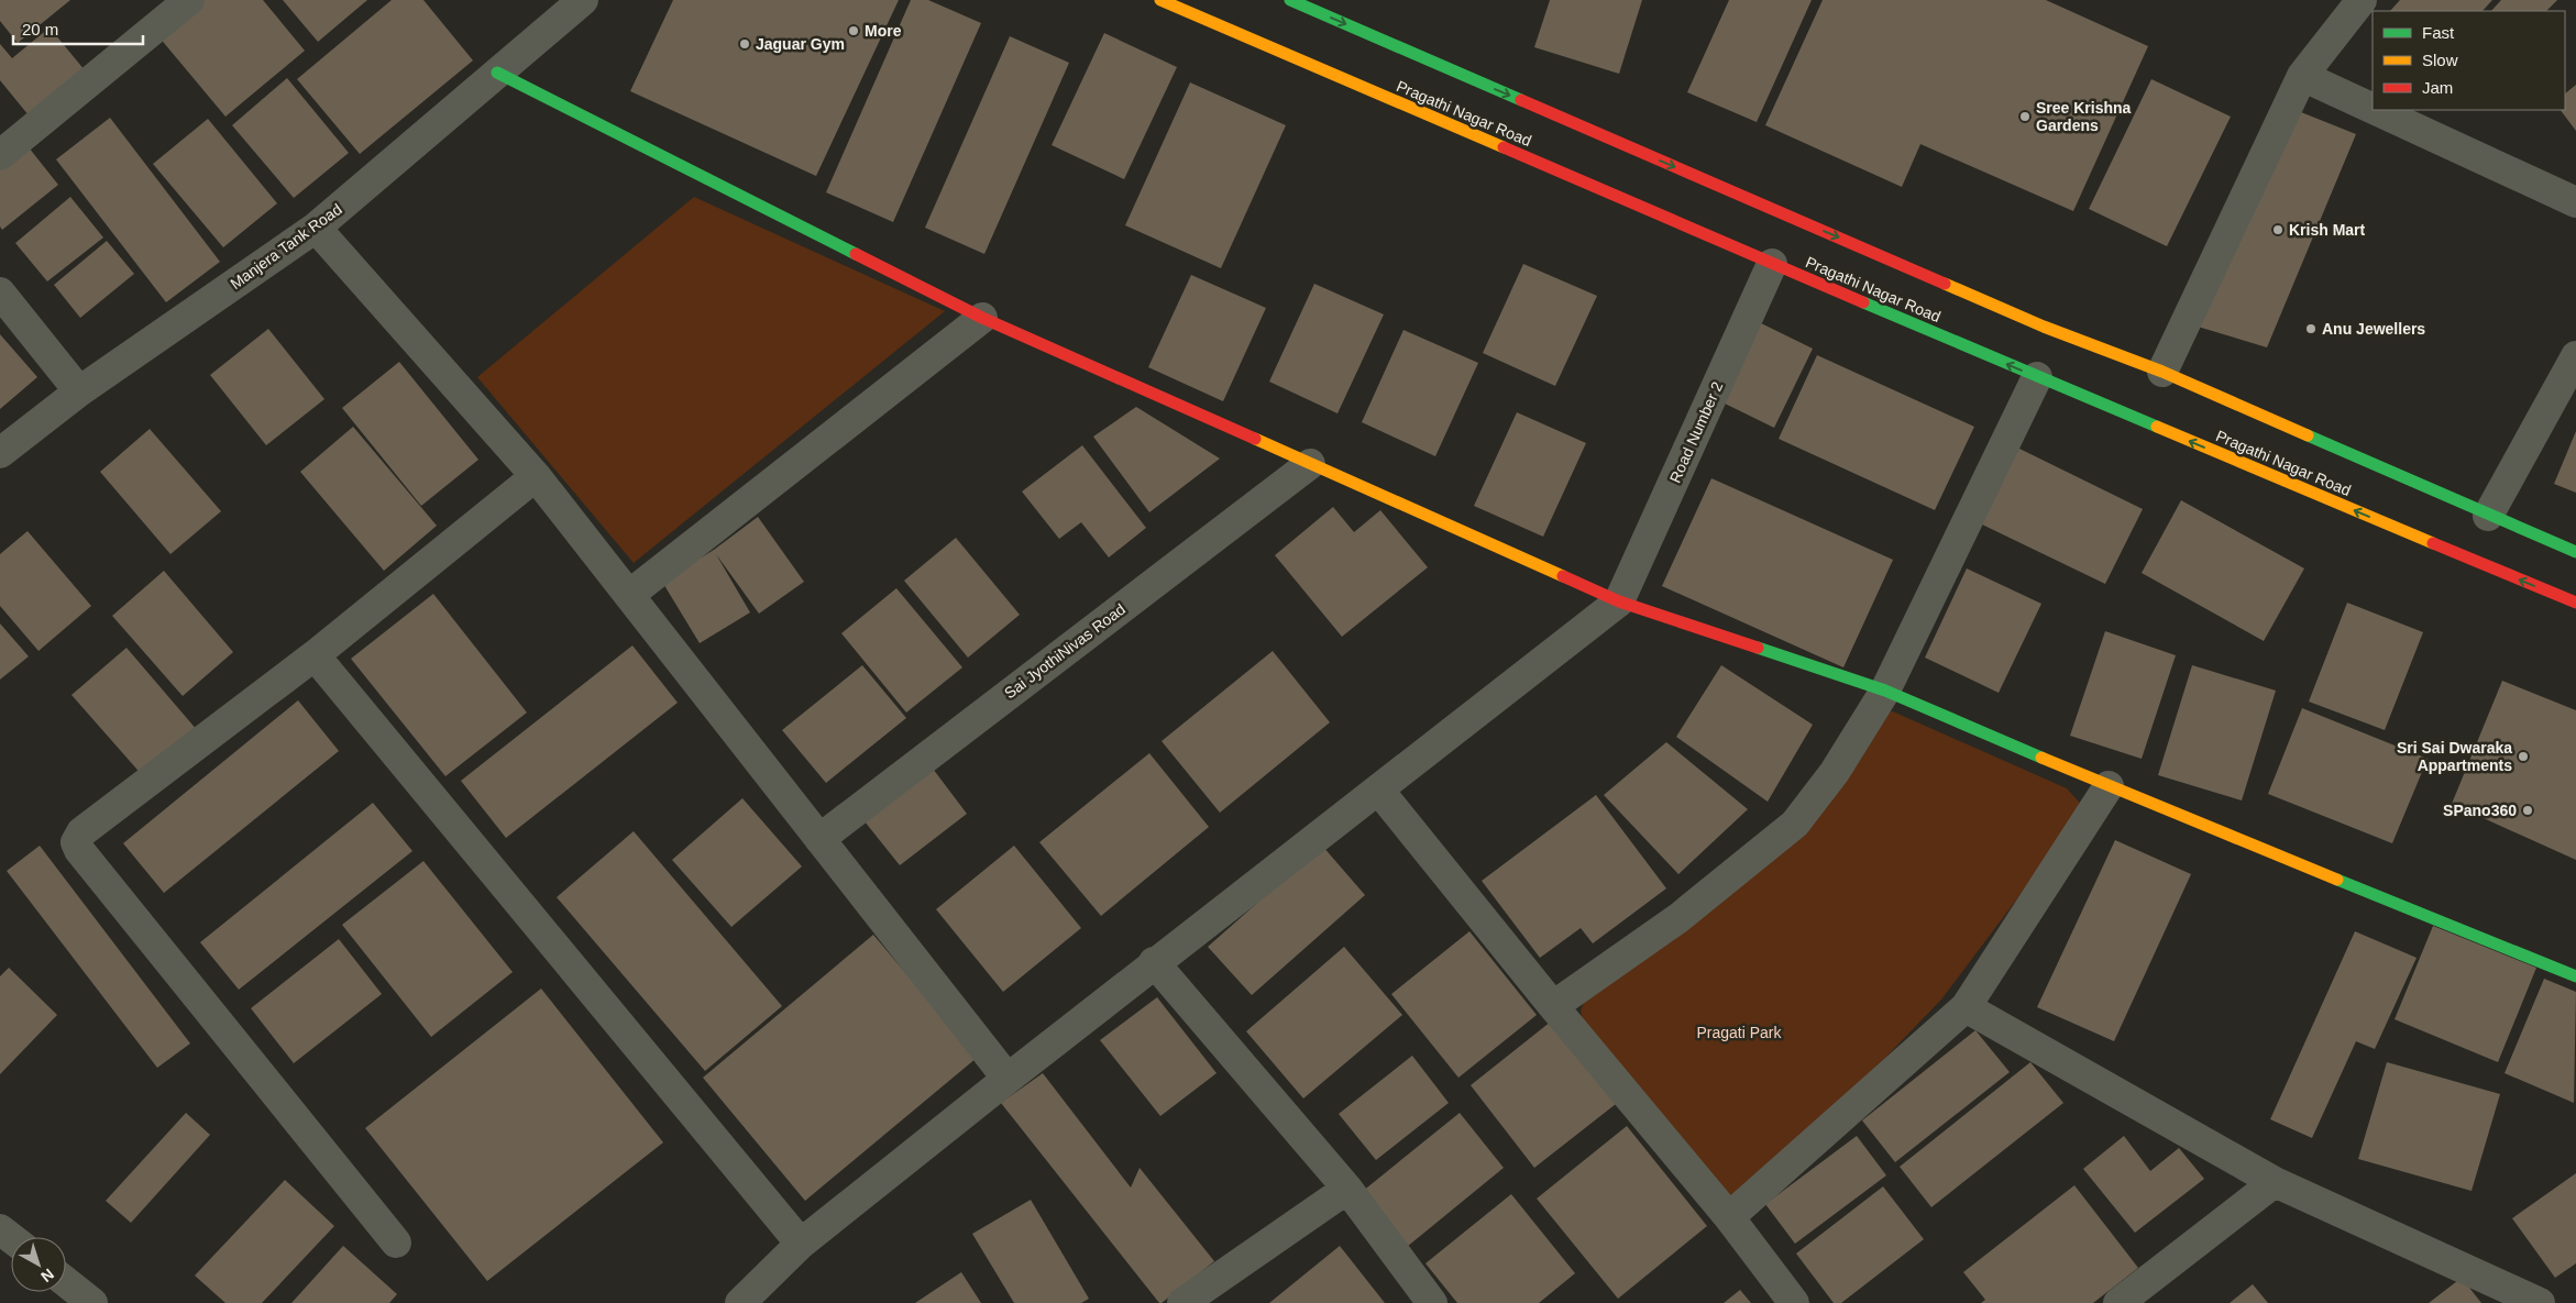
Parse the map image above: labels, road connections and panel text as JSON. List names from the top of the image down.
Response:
{
  "streets": {
    "main road": ["Pragathi Nagar Road"],
    "street": ["Manjera Tank Road", "Road Number 2", "Sai JyothiNivas Road"]
  },
  "crossings": [
    ["Pragathi Nagar Road", "Road Number 2"]
  ],
  "parks": ["Pragati Park"],
  "places": [
    "More",
    "Jaguar Gym",
    "Sree Krishna Gardens",
    "Krish Mart",
    "Anu Jewellers",
    "Sri Sai Dwaraka Appartments",
    "SPano360"
  ],
  "legend": ["Fast", "Slow", "Jam"],
  "scale_bar": "20 m",
  "north": "bottom right"
}
